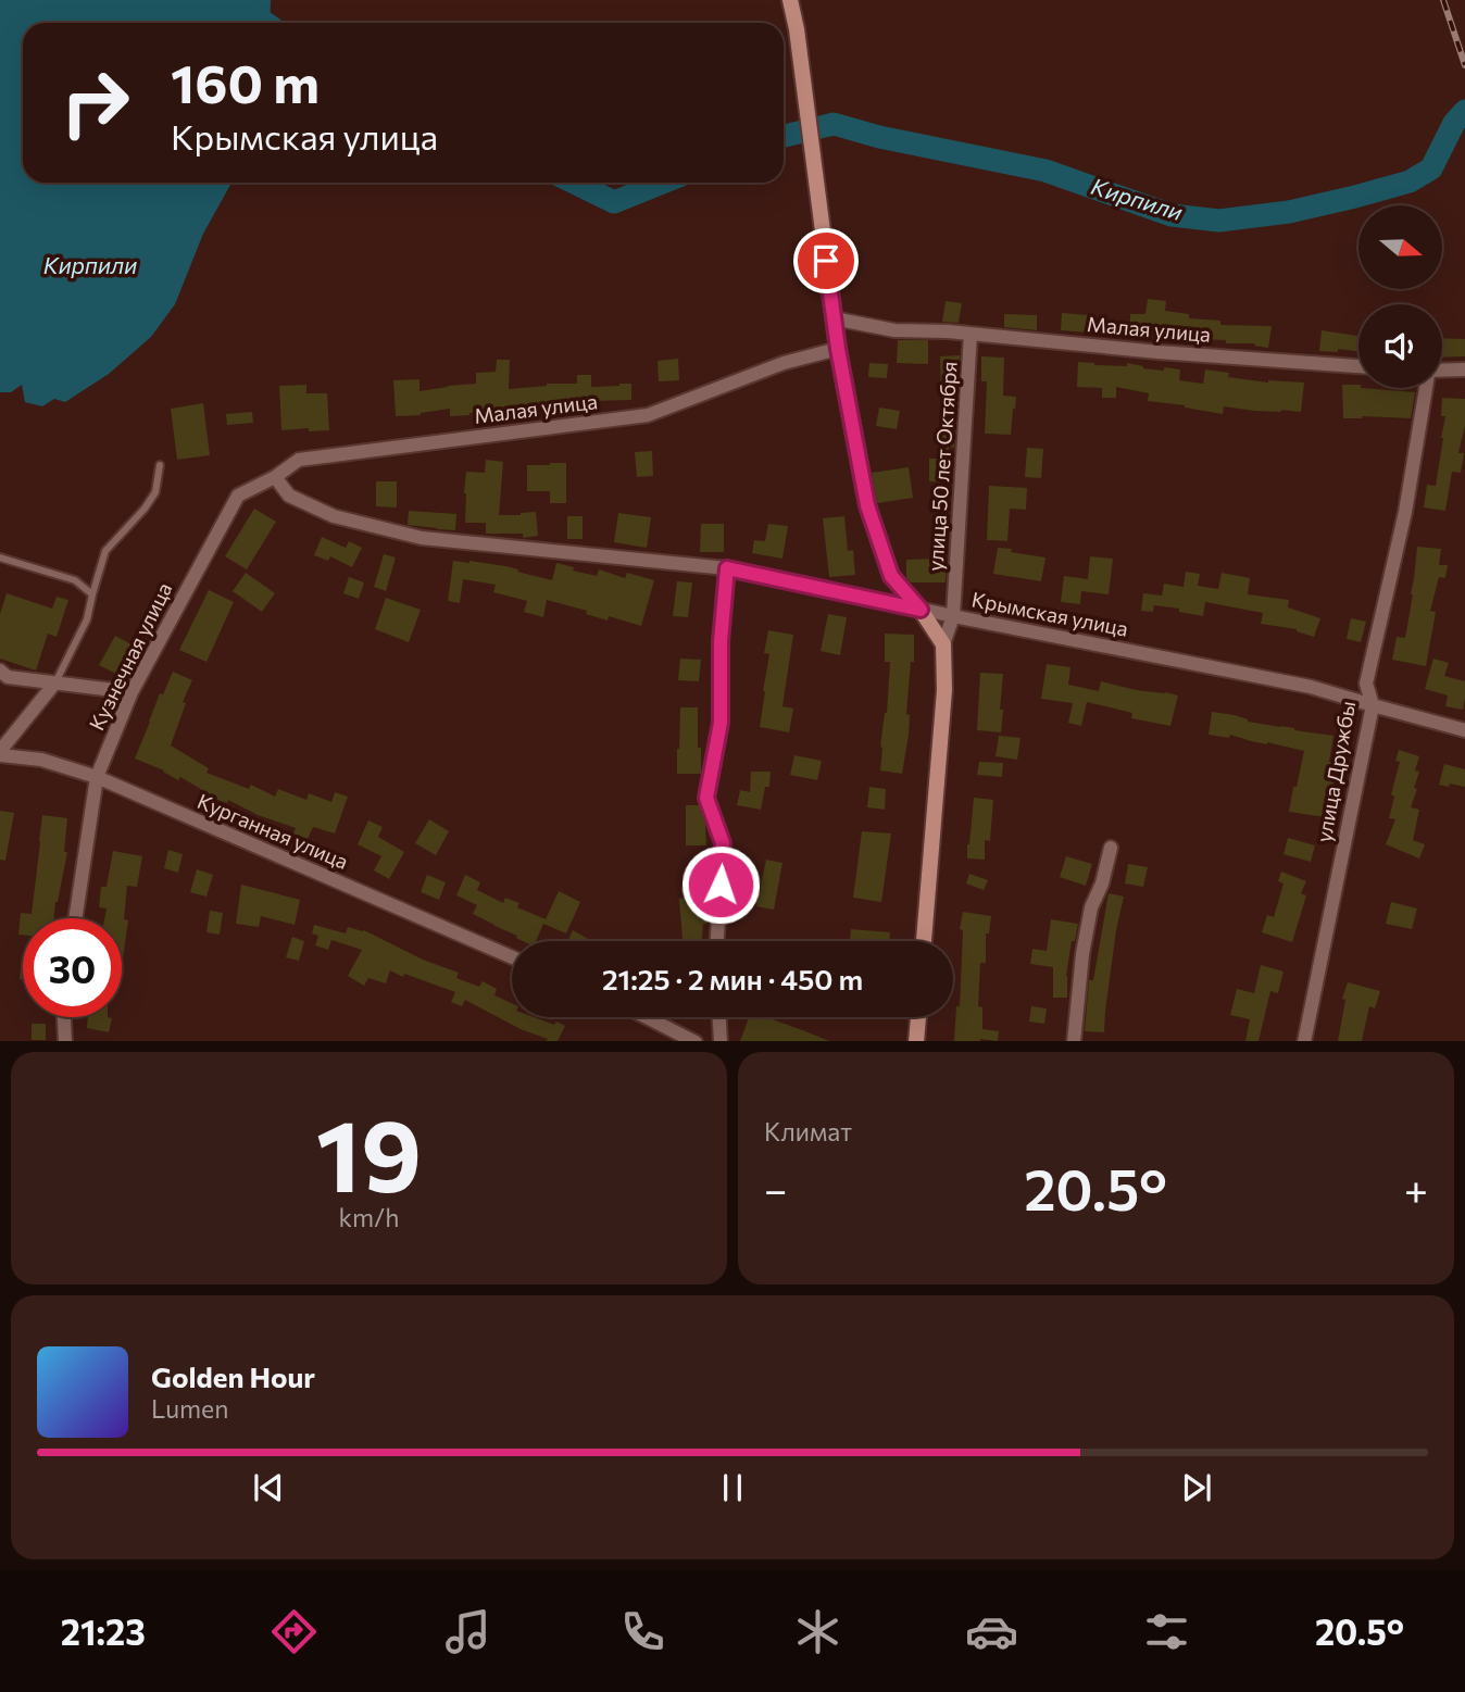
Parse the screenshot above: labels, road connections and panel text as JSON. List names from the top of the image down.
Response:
{
  "streets": {
    "street": [
      "Малая улица",
      "улица 50 лет Октября",
      "Крымская улица",
      "Кузнечная улица",
      "улица Дружбы",
      "Курганная улица"
    ]
  },
  "crossings": [
    ["Малая улица", "улица 50 лет Октября"],
    ["Малая улица", "Крымская улица"],
    ["Малая улица", "Кузнечная улица"],
    ["улица 50 лет Октября", "Крымская улица"],
    ["Крымская улица", "улица Дружбы"],
    ["Кузнечная улица", "Курганная улица"]
  ],
  "water": ["Кирпили"],
  "north": "right",
  "page": {
    "turn": ["160 m", "Крымская улица"],
    "limit": "30",
    "trip": "21:25 · 2 мин · 450 m",
    "tile": [
      ["19", "km/h"],
      "Климат"
    ],
    "heat": ["−", "20.5°", "+"],
    "song": ["Golden Hour", "Lumen"],
    "tabs": ["21:23", "20.5°"]
  }
}
